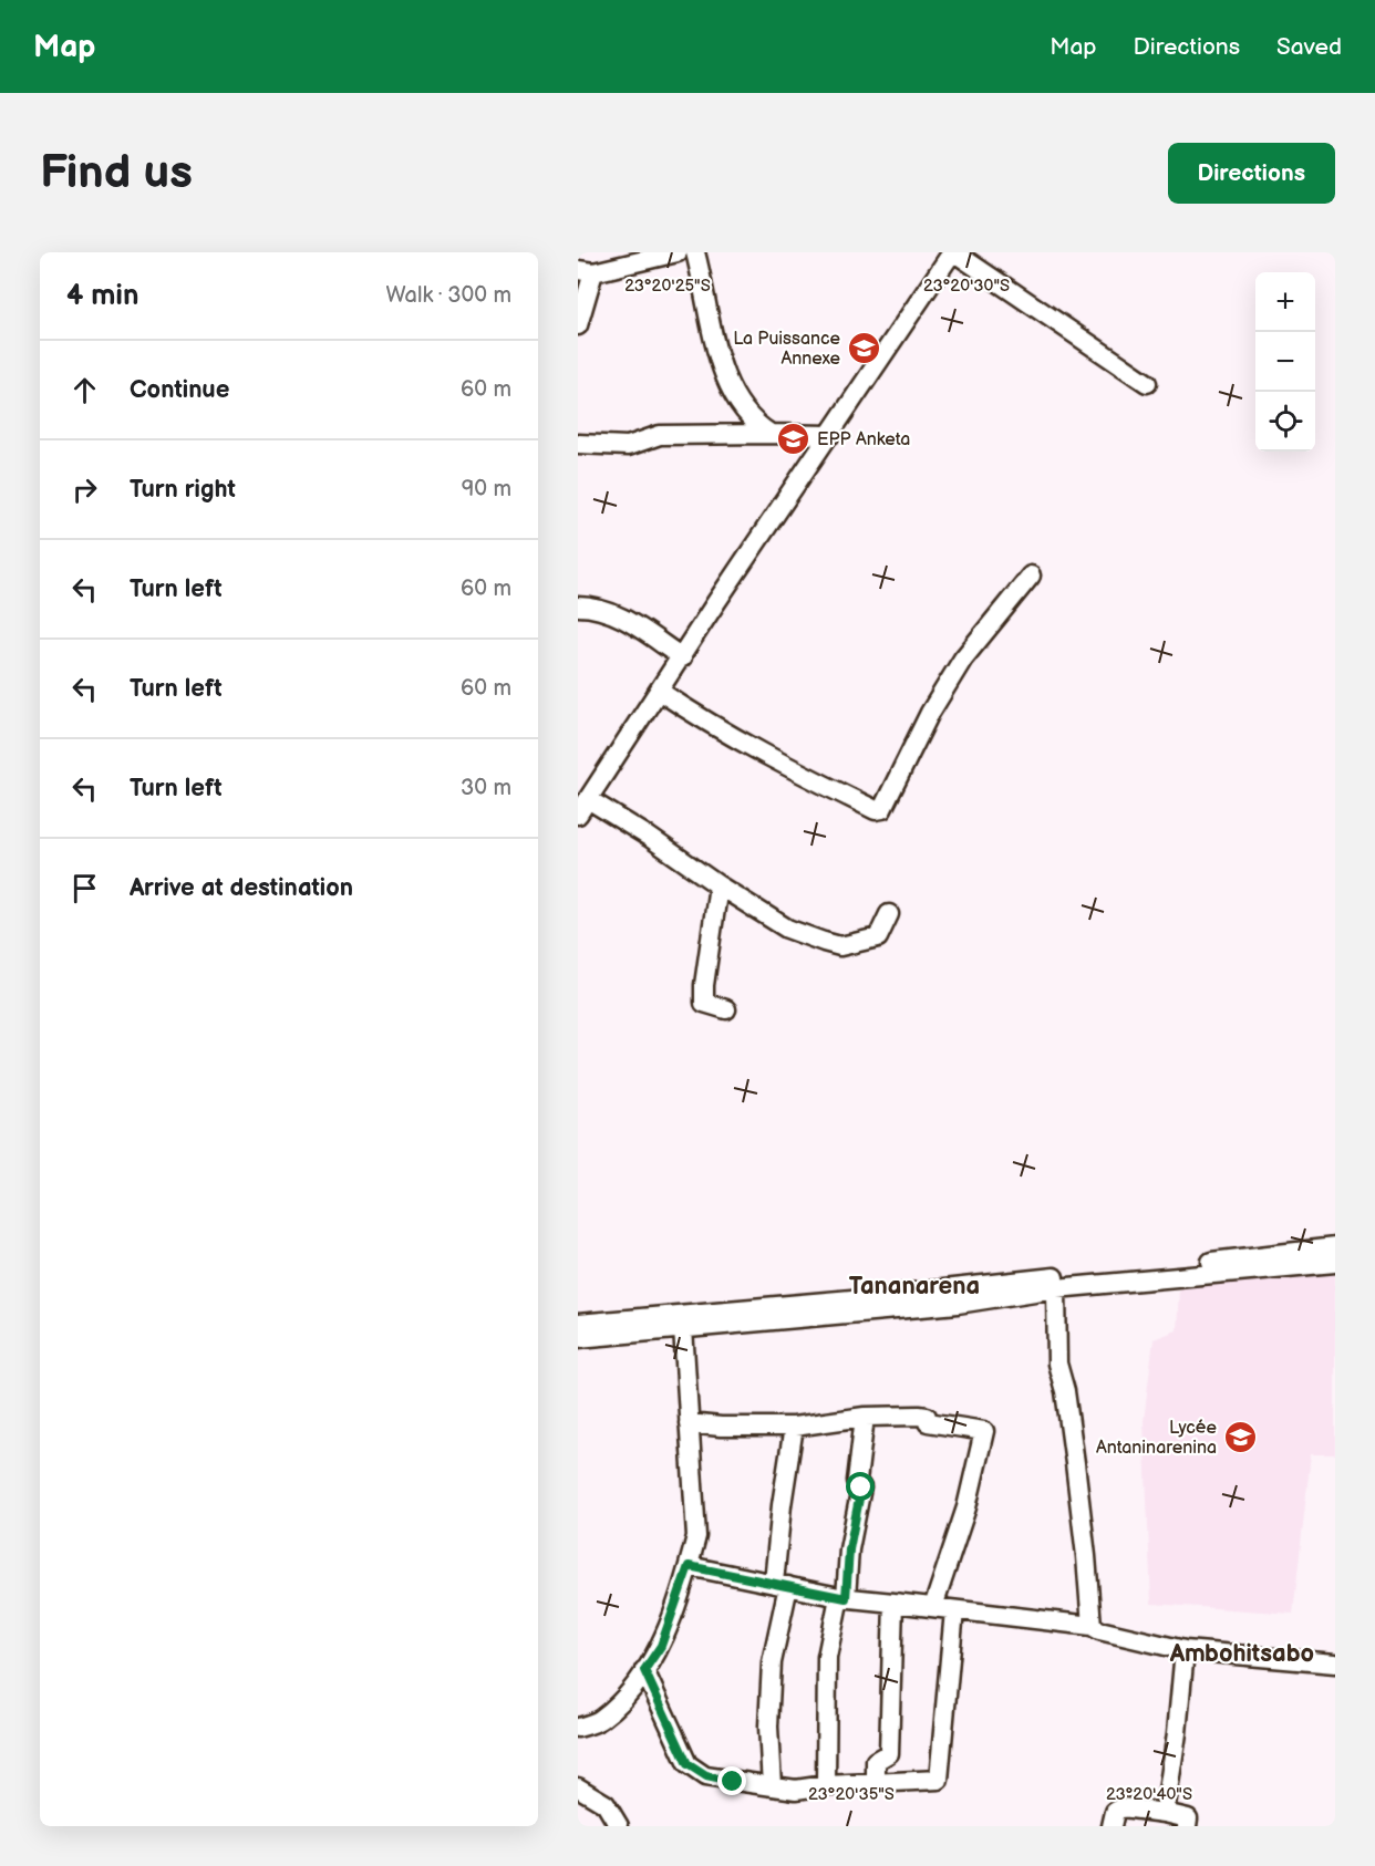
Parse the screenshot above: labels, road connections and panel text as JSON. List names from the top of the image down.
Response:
{
  "districts": ["Tananarena", "Ambohitsabo"],
  "places": {
    "school or university": ["La Puissance Annexe", "EPP Anketa", "Lycée Antaninarenina"]
  },
  "page": {
    "header": "Map",
    "nav": ["Map", "Directions", "Saved"],
    "buttons": "Directions",
    "title": "Find us",
    "heading": ["4 min", "Walk · 300 m"],
    "map_buttons": ["+", "−"],
    "list": [
      ["Continue", "60 m"],
      ["Turn right", "90 m"],
      ["Turn left", "60 m"],
      ["Turn left", "60 m"],
      ["Turn left", "30 m"],
      "Arrive at destination"
    ]
  },
  "coordinates": [
    "23°20'25\"S",
    "23°20'30\"S",
    "23°20'35\"S",
    "23°20'40\"S"
  ]
}
